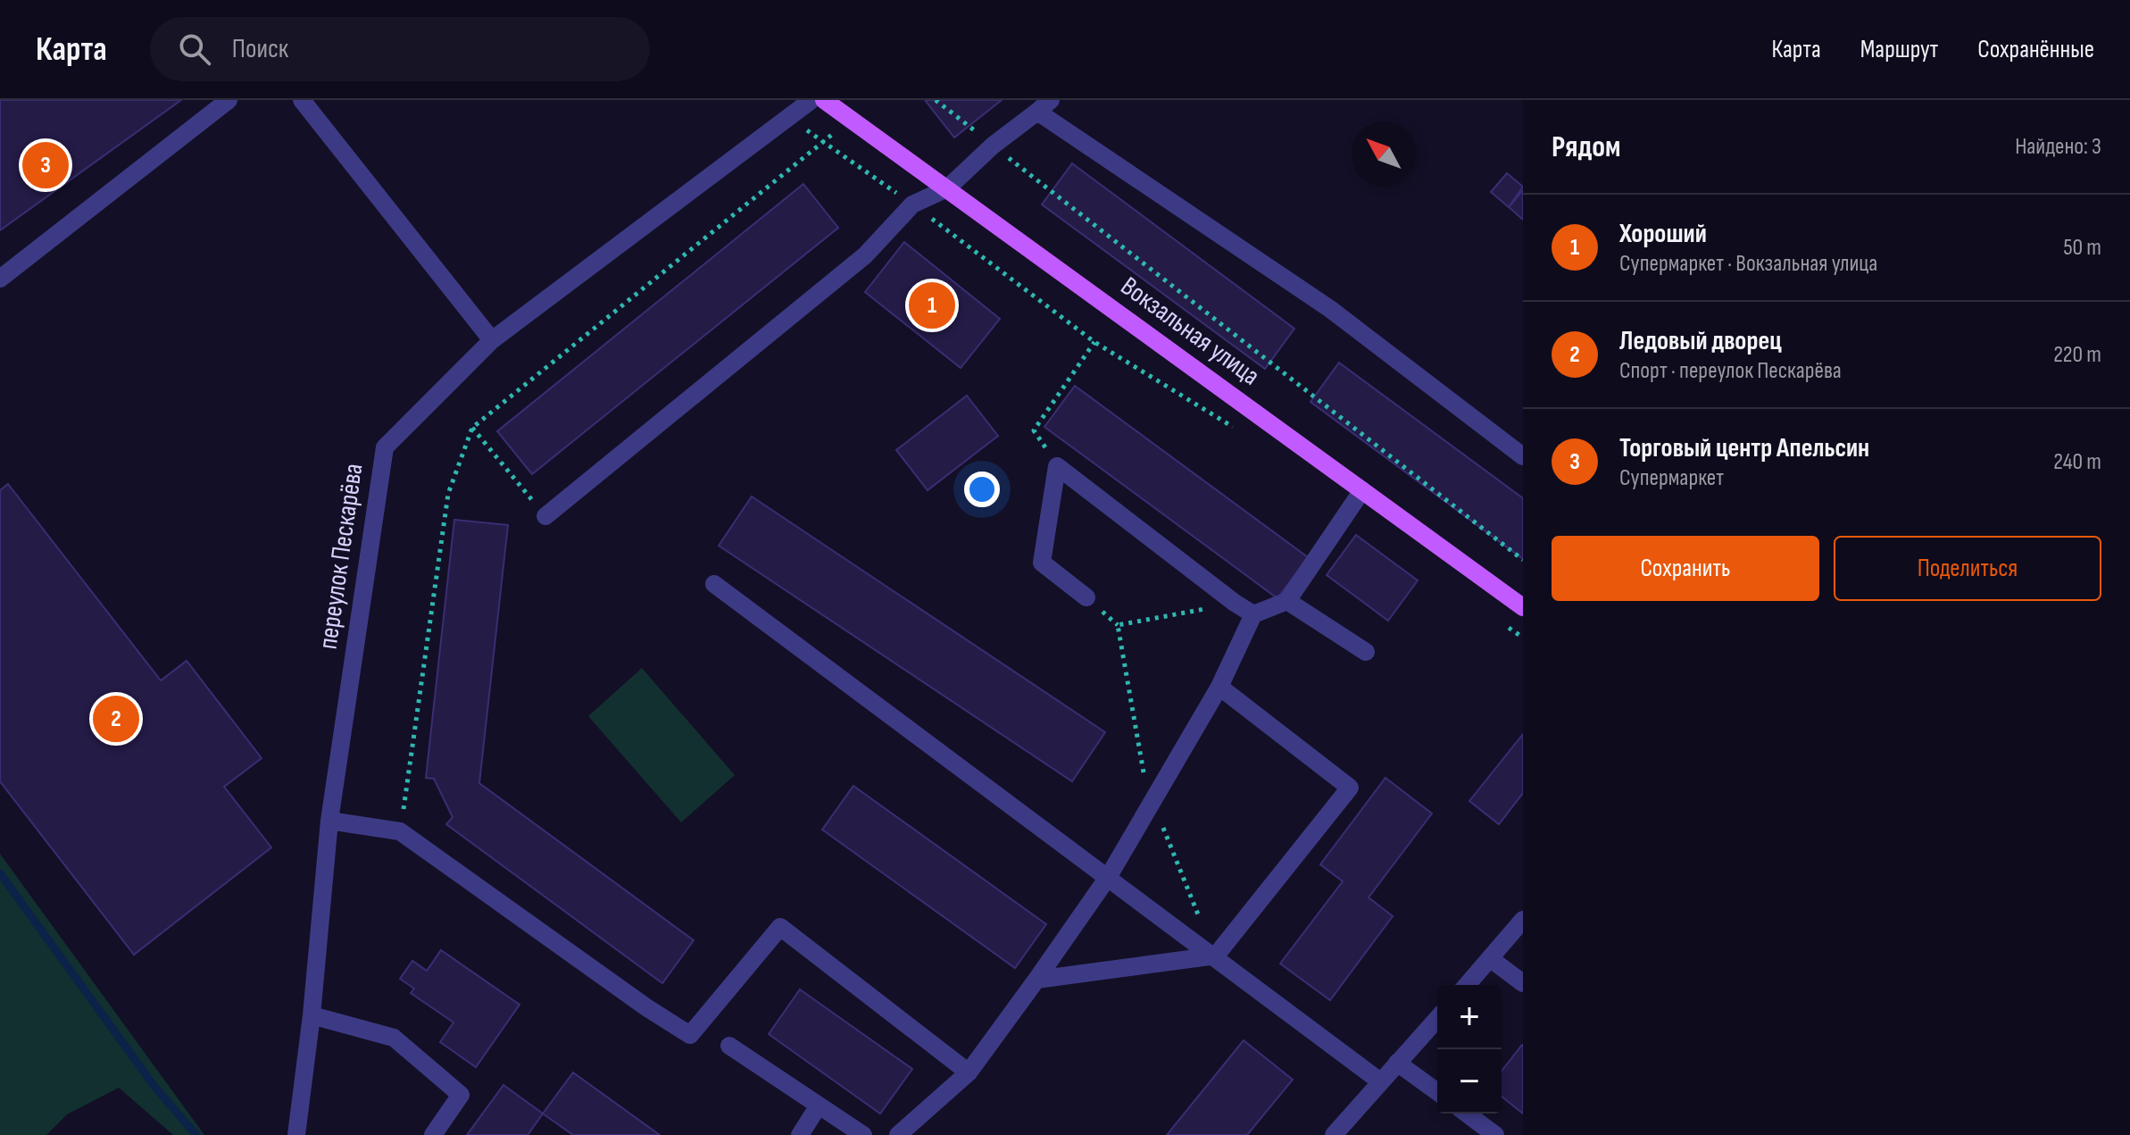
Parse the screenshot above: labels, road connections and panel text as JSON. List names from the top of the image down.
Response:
{
  "streets": {
    "main road": ["Вокзальная улица"],
    "street": ["переулок Пескарёва"]
  },
  "north": "top left",
  "page": {
    "header": "Карта",
    "search": "Поиск",
    "nav": ["Карта", "Маршрут", "Сохранённые"],
    "heading": ["Рядом", "Найдено: 3"],
    "pins": ["3", "1", "2"],
    "list": [
      {
        "mark": "1",
        "name": "Хороший",
        "note": "Супермаркет · Вокзальная улица",
        "value": "50 m"
      },
      {
        "mark": "2",
        "name": "Ледовый дворец",
        "note": "Спорт · переулок Пескарёва",
        "value": "220 m"
      },
      {
        "mark": "3",
        "name": "Торговый центр Апельсин",
        "note": "Супермаркет",
        "value": "240 m"
      }
    ],
    "buttons": ["Сохранить", "Поделиться"],
    "map_buttons": ["+", "−"]
  }
}
